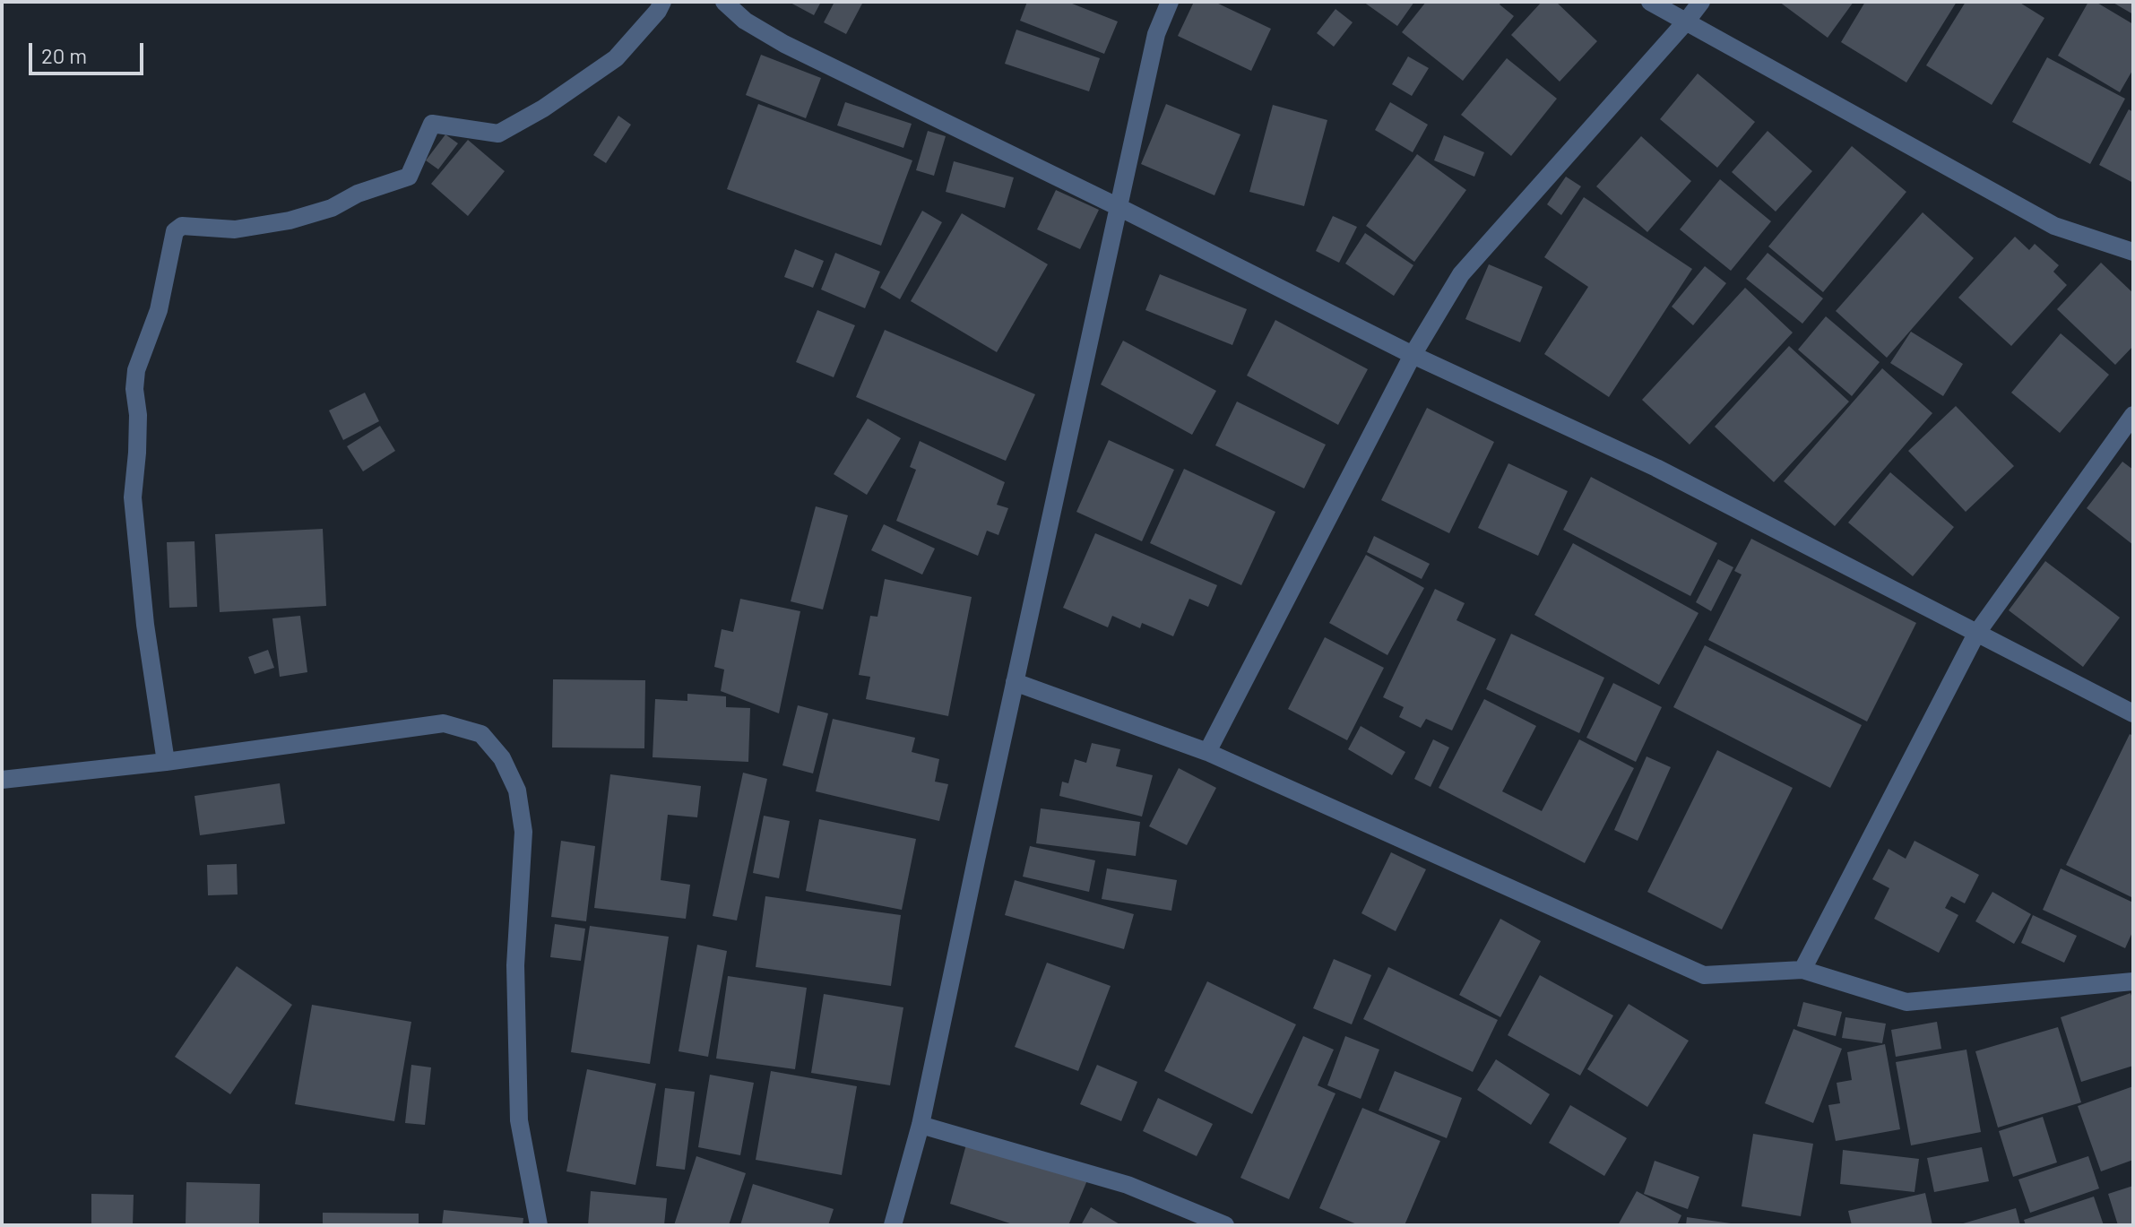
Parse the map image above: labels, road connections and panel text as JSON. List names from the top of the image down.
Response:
{
  "scale_bar": "20 m"
}
